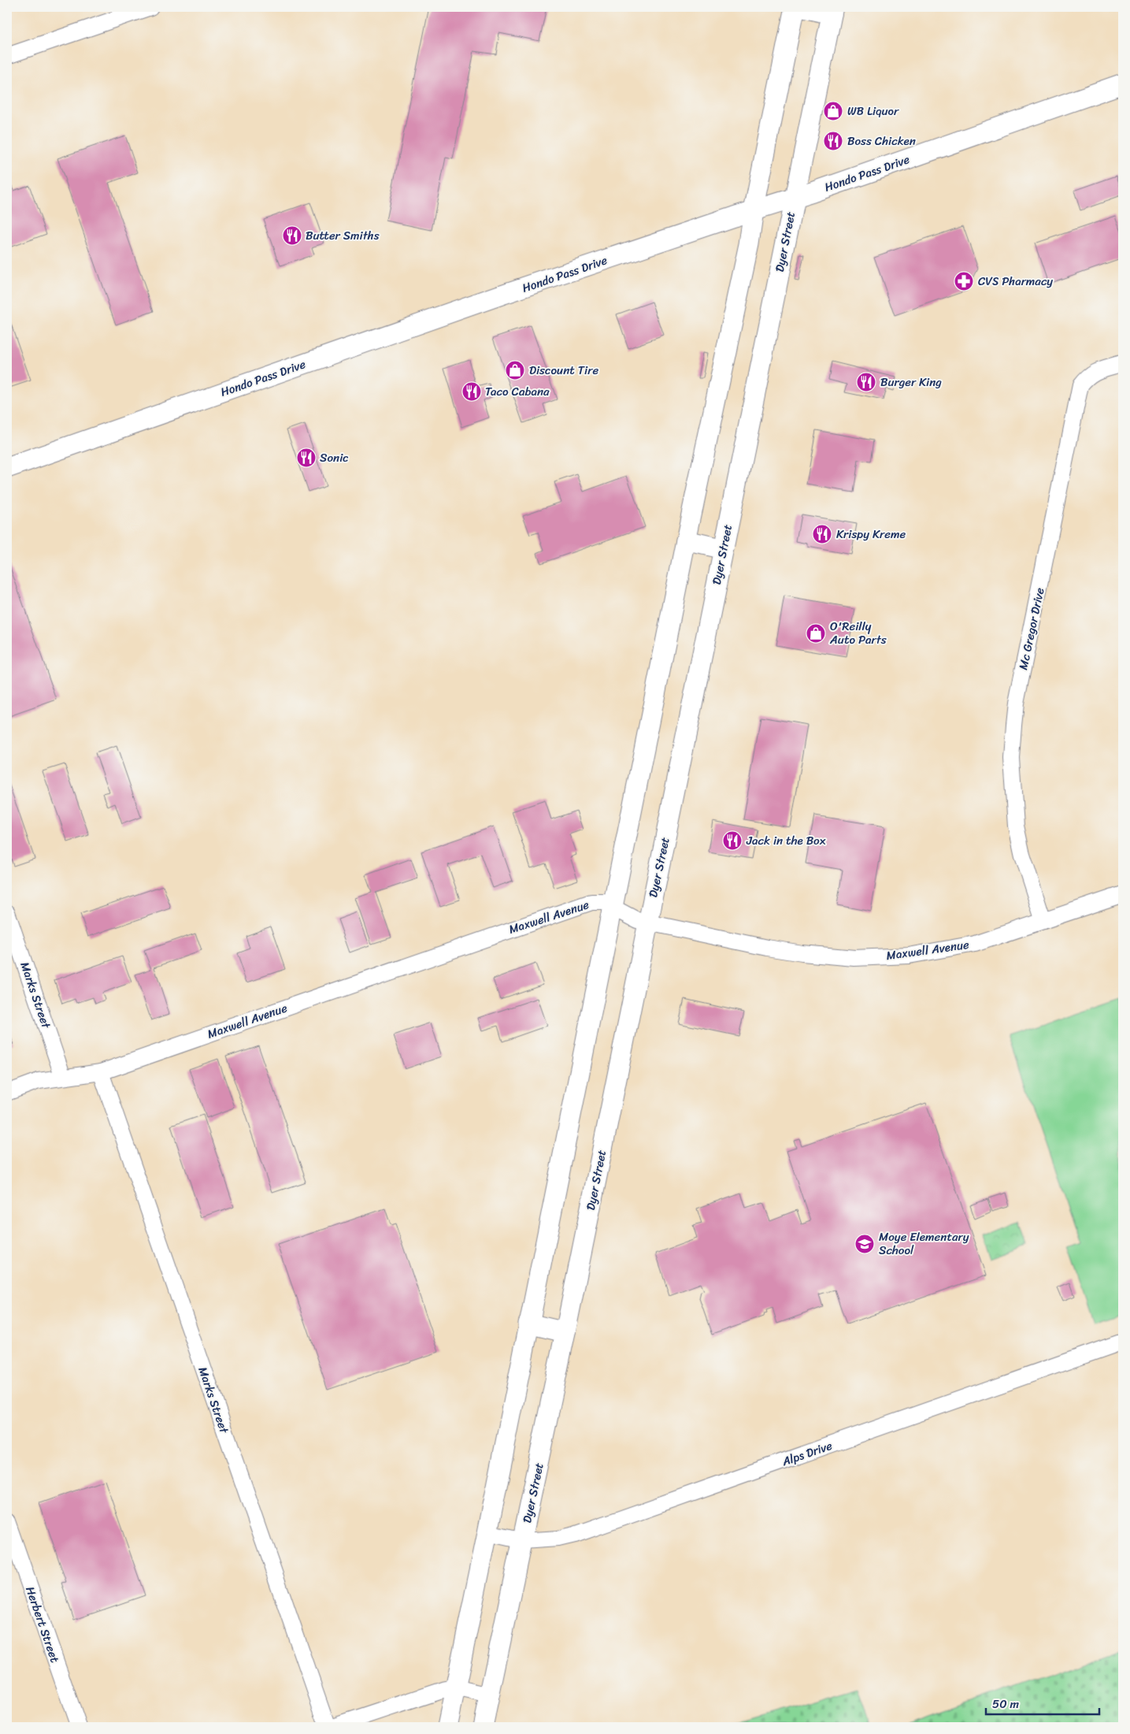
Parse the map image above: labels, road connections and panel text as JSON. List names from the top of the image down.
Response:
{
  "streets": {
    "main road": ["Hondo Pass Drive", "Dyer Street"],
    "street": [
      "Mc Gregor Drive",
      "Maxwell Avenue",
      "Marks Street",
      "Alps Drive",
      "Herbert Street"
    ]
  },
  "crossings": [
    ["Hondo Pass Drive", "Dyer Street"],
    ["Dyer Street", "Maxwell Avenue"],
    ["Dyer Street", "Alps Drive"],
    ["Mc Gregor Drive", "Maxwell Avenue"],
    ["Maxwell Avenue", "Marks Street"]
  ],
  "places": {
    "shop": ["WB Liquor", "Discount Tire", "O'Reilly Auto Parts"],
    "restaurant": [
      "Boss Chicken",
      "Butter Smiths",
      "Burger King",
      "Taco Cabana",
      "Sonic",
      "Krispy Kreme",
      "Jack in the Box"
    ],
    "pharmacy": ["CVS Pharmacy"],
    "school or university": ["Moye Elementary School"]
  },
  "scale_bar": "50 m"
}
